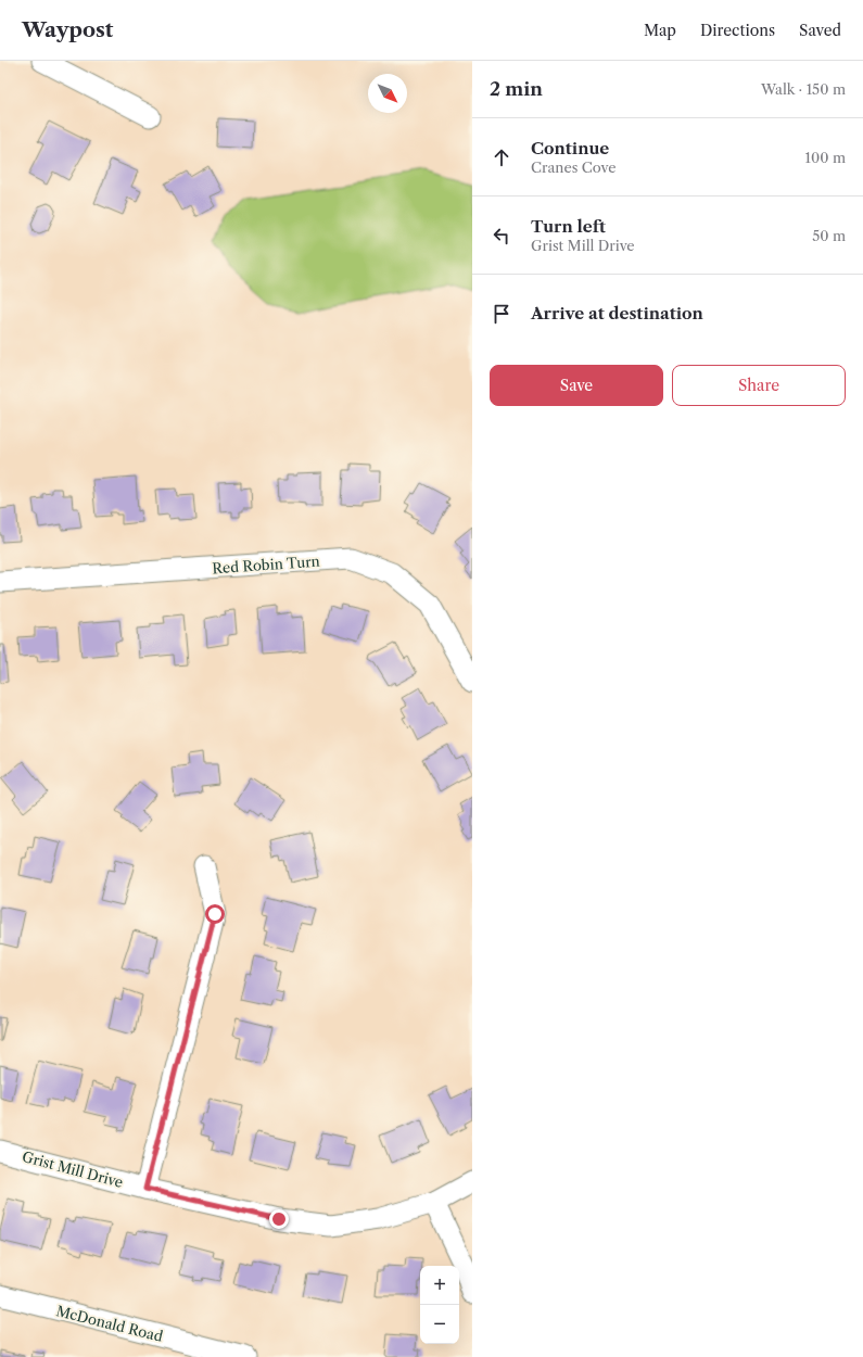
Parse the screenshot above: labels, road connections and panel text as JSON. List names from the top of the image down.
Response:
{
  "streets": {
    "street": ["Red Robin Turn", "Grist Mill Drive", "McDonald Road"]
  },
  "north": "bottom right",
  "page": {
    "header": "Waypost",
    "nav": ["Map", "Directions", "Saved"],
    "heading": ["2 min", "Walk · 150 m"],
    "list": [
      ["Continue", "Cranes Cove", "100 m"],
      ["Turn left", "Grist Mill Drive", "50 m"],
      "Arrive at destination"
    ],
    "buttons": ["Save", "Share"],
    "map_buttons": ["+", "−"]
  }
}
